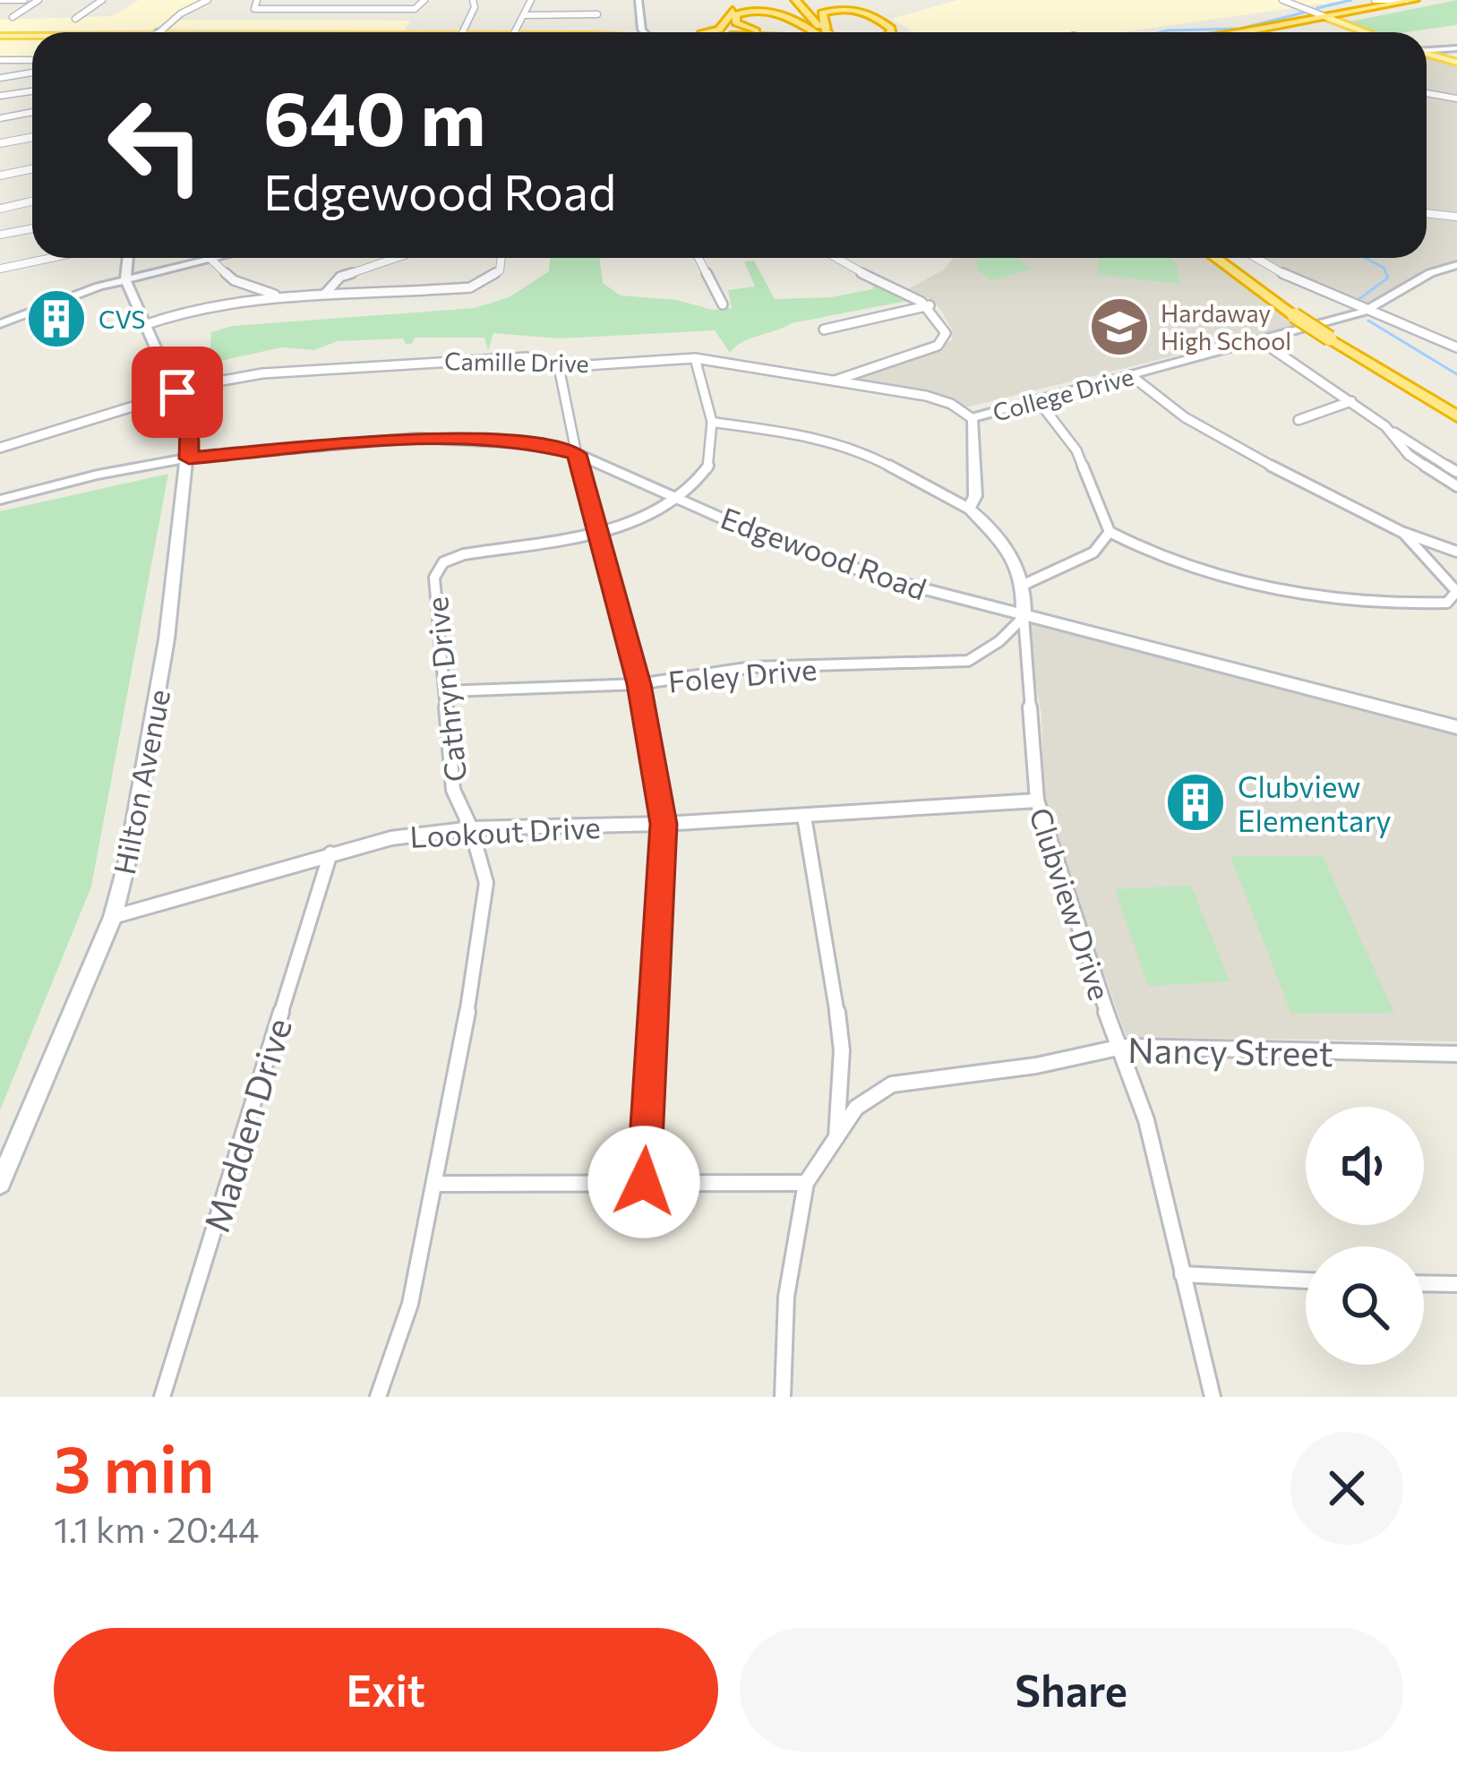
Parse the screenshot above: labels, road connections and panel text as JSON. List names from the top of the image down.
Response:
{
  "streets": {
    "street": [
      "Camille Drive",
      "College Drive",
      "Edgewood Road",
      "Foley Drive",
      "Cathryn Drive",
      "Hilton Avenue",
      "Lookout Drive",
      "Clubview Drive",
      "Nancy Street",
      "Madden Drive"
    ]
  },
  "crossings": [
    ["Camille Drive", "College Drive"],
    ["Camille Drive", "Hilton Avenue"],
    ["Edgewood Road", "Foley Drive"],
    ["Edgewood Road", "Cathryn Drive"],
    ["Edgewood Road", "Hilton Avenue"],
    ["Edgewood Road", "Clubview Drive"],
    ["Foley Drive", "Cathryn Drive"],
    ["Foley Drive", "Clubview Drive"],
    ["Cathryn Drive", "Lookout Drive"],
    ["Hilton Avenue", "Lookout Drive"],
    ["Lookout Drive", "Clubview Drive"],
    ["Lookout Drive", "Madden Drive"],
    ["Clubview Drive", "Nancy Street"]
  ],
  "places": {
    "building": ["CVS", "Clubview Elementary"],
    "school or university": ["Hardaway High School"]
  },
  "page": {
    "turn": ["640 m", "Edgewood Road"],
    "heading": ["3 min", "1.1 km · 20:44"],
    "buttons": ["Exit", "Share"]
  }
}
